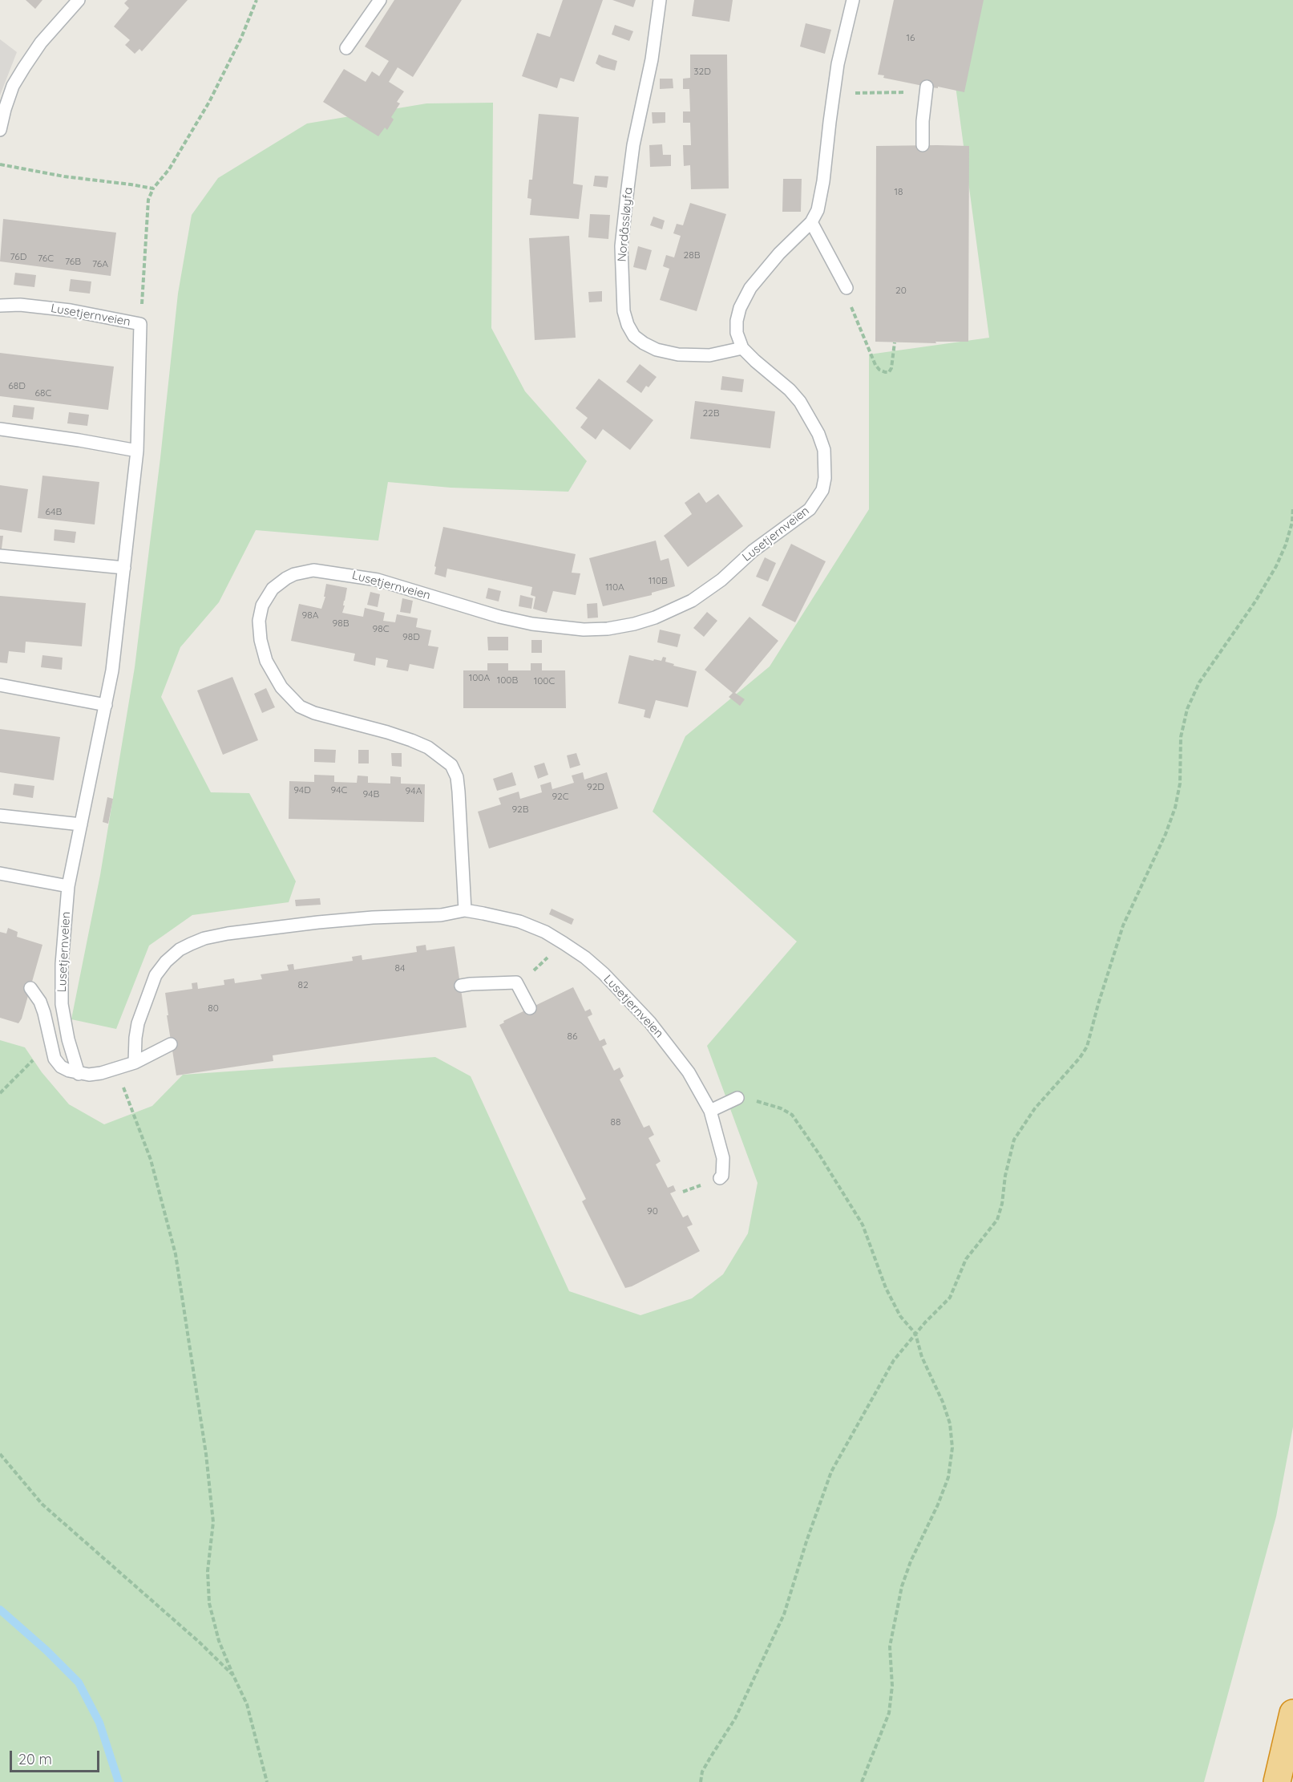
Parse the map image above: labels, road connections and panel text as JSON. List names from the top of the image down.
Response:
{
  "streets": {
    "lane": ["Nordåssløyfa", "Lusetjernveien"]
  },
  "crossings": [
    ["Nordåssløyfa", "Lusetjernveien"]
  ],
  "house_numbers": [
    "16",
    "32D",
    "18",
    "28B",
    "76D",
    "76C",
    "76B",
    "76A",
    "20",
    "68D",
    "68C",
    "22B",
    "64B",
    "110B",
    "110A",
    "98A",
    "98B",
    "98C",
    "98D",
    "100A",
    "100B",
    "100C",
    "92D",
    "94D",
    "94C",
    "94A",
    "94B",
    "92C",
    "92B",
    "84",
    "82",
    "80",
    "86",
    "88",
    "90"
  ],
  "scale_bar": "20 m"
}
